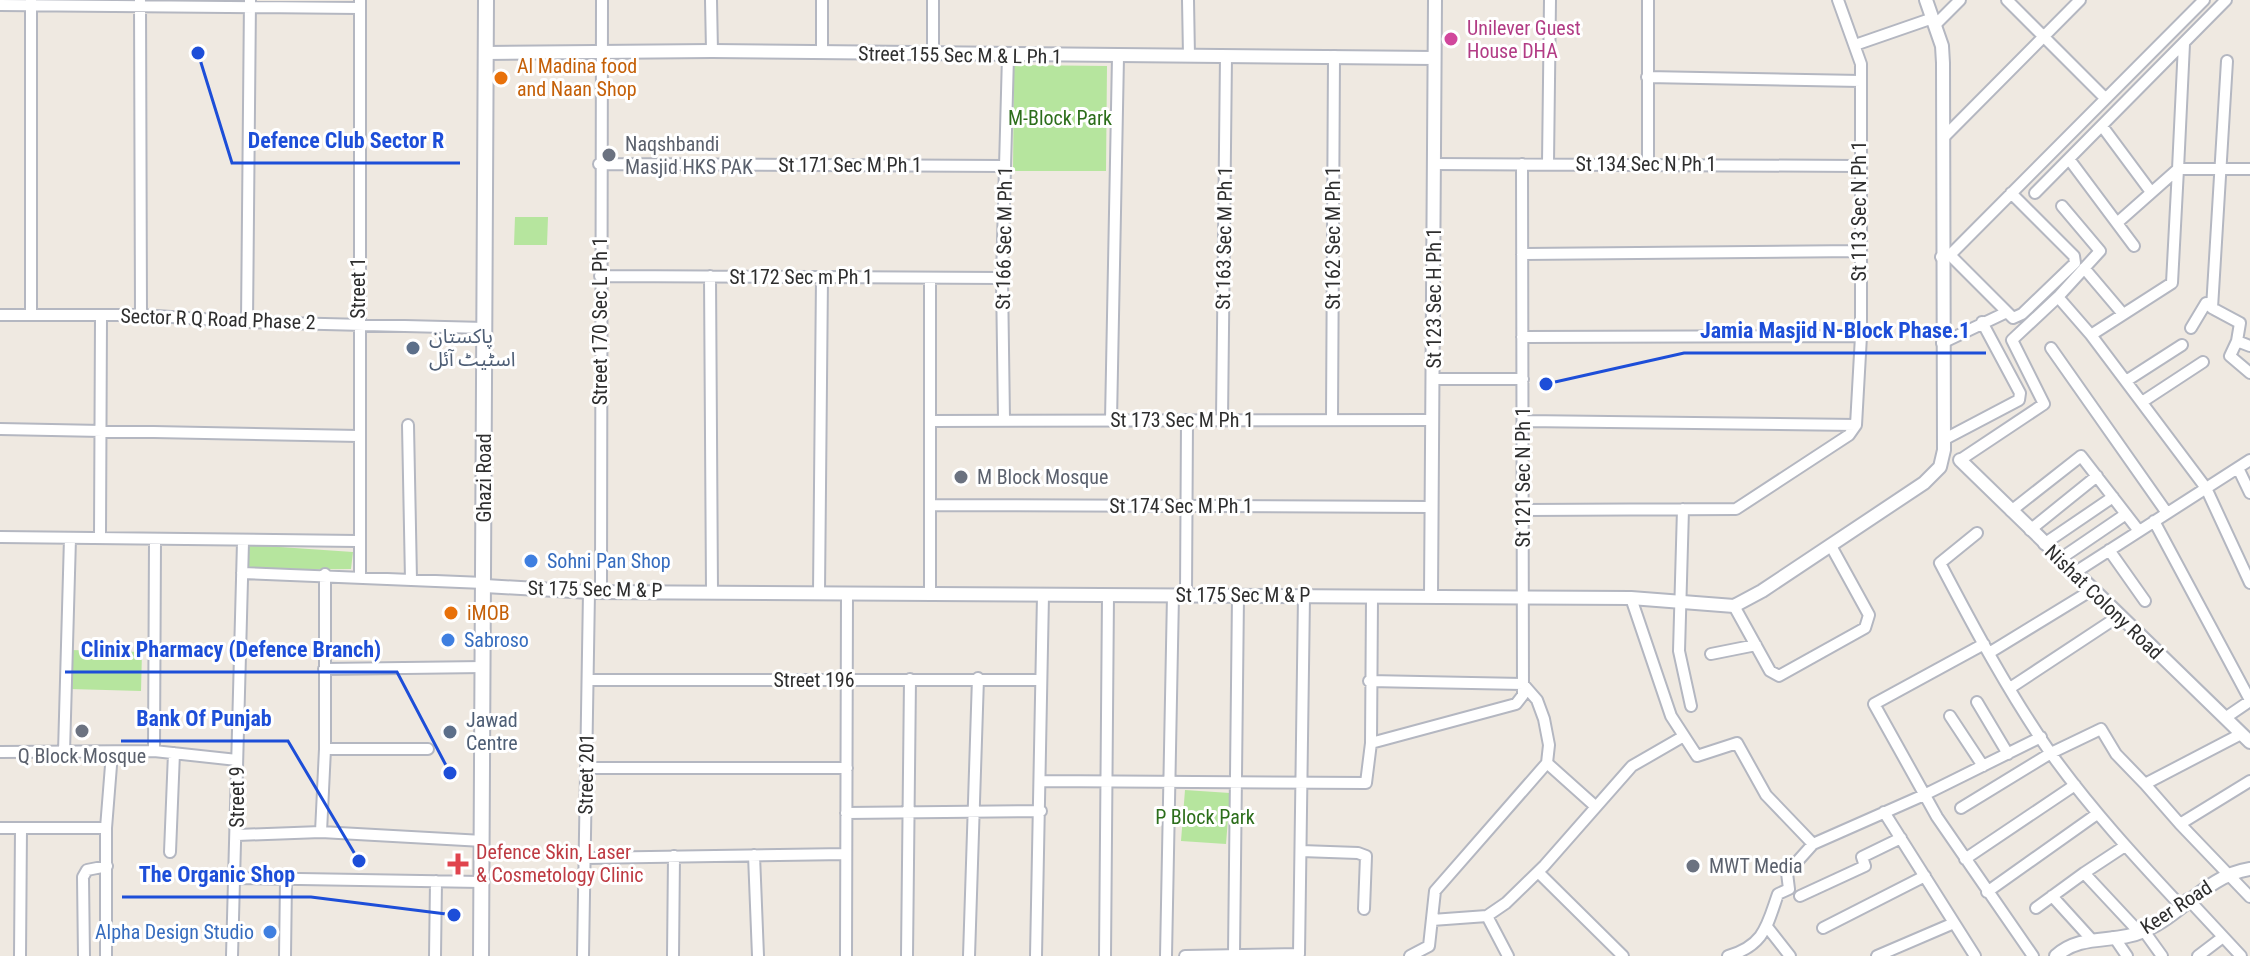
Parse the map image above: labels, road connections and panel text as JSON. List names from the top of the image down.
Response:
{
  "streets": {
    "main road": ["Ghazi Road"],
    "street": [
      "Street 155 Sec M & L Ph 1",
      "St 134 Sec N Ph 1",
      "St 171 Sec M Ph 1",
      "St 113 Sec N Ph 1",
      "St 166 Sec M Ph 1",
      "St 163 Sec M Ph 1",
      "St 162 Sec M Ph 1",
      "St 172 Sec m Ph 1",
      "Street 1",
      "St 123 Sec H Ph 1",
      "Sector R Q Road Phase 2",
      "Street 170 Sec L Ph 1",
      "St 173 Sec M Ph 1",
      "St 121 Sec N Ph 1",
      "St 174 Sec M Ph 1",
      "St 175 Sec M & P",
      "Nishat Colony Road",
      "Street 196",
      "Street 201",
      "Street 9",
      "Keer Road"
    ]
  },
  "crossings": [
    ["Street 155 Sec M & L Ph 1", "St 166 Sec M Ph 1"],
    ["Street 155 Sec M & L Ph 1", "St 163 Sec M Ph 1"],
    ["Street 155 Sec M & L Ph 1", "St 162 Sec M Ph 1"],
    ["Street 155 Sec M & L Ph 1", "St 123 Sec H Ph 1"],
    ["Street 155 Sec M & L Ph 1", "Street 170 Sec L Ph 1"],
    ["Street 155 Sec M & L Ph 1", "Ghazi Road"],
    ["St 134 Sec N Ph 1", "St 113 Sec N Ph 1"],
    ["St 134 Sec N Ph 1", "St 123 Sec H Ph 1"],
    ["St 134 Sec N Ph 1", "St 121 Sec N Ph 1"],
    ["St 171 Sec M Ph 1", "St 166 Sec M Ph 1"],
    ["St 171 Sec M Ph 1", "Street 170 Sec L Ph 1"],
    ["St 166 Sec M Ph 1", "St 172 Sec m Ph 1"],
    ["St 166 Sec M Ph 1", "St 173 Sec M Ph 1"],
    ["St 163 Sec M Ph 1", "St 173 Sec M Ph 1"],
    ["St 162 Sec M Ph 1", "St 173 Sec M Ph 1"],
    ["St 172 Sec m Ph 1", "Street 170 Sec L Ph 1"],
    ["Street 1", "Sector R Q Road Phase 2"],
    ["St 123 Sec H Ph 1", "St 173 Sec M Ph 1"],
    ["St 123 Sec H Ph 1", "St 174 Sec M Ph 1"],
    ["St 123 Sec H Ph 1", "St 175 Sec M & P"],
    ["Sector R Q Road Phase 2", "Ghazi Road"],
    ["Street 170 Sec L Ph 1", "St 175 Sec M & P"],
    ["Street 170 Sec L Ph 1", "Street 201"],
    ["St 121 Sec N Ph 1", "St 175 Sec M & P"],
    ["Ghazi Road", "St 175 Sec M & P"],
    ["St 175 Sec M & P", "Street 201"],
    ["Street 196", "Street 201"]
  ],
  "parks": ["M-Block Park", "P Block Park"],
  "places": {
    "other": [
      "Unilever Guest House DHA",
      "Defence Club Sector R",
      "Al Madina food and Naan Shop",
      "Naqshbandi Masjid HKS PAK",
      "پاکستان اسٹیٹ آئل",
      "Jamia Masjid N-Block Phase.1",
      "M Block Mosque",
      "Sohni Pan Shop",
      "iMOB",
      "Sabroso",
      "Q Block Mosque",
      "Jawad Centre",
      "Clinix Pharmacy (Defence Branch)",
      "Bank Of Punjab",
      "MWT Media",
      "The Organic Shop",
      "Alpha Design Studio"
    ],
    "health": ["Defence Skin, Laser & Cosmetology Clinic"]
  }
}
